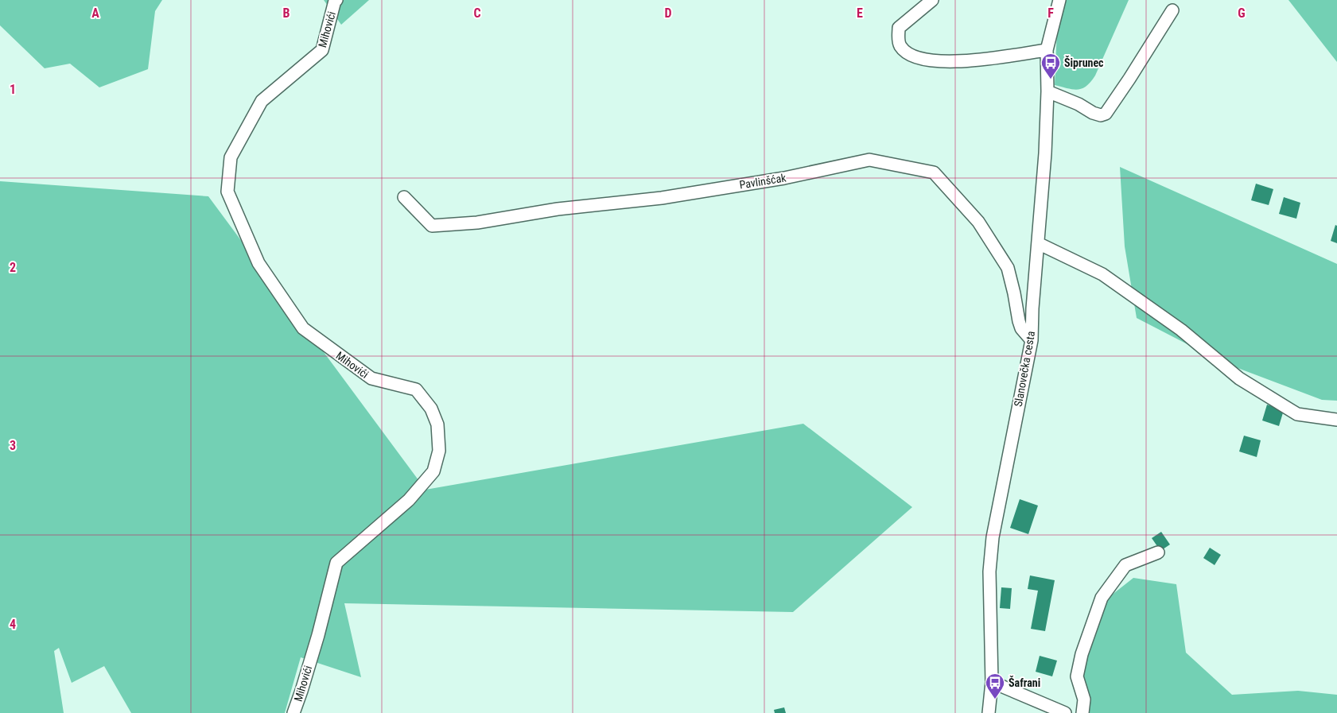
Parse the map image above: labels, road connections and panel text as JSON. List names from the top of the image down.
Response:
{
  "streets": {
    "street": ["Mihovići", "Pavlinšćak", "Slanovečka cesta"]
  },
  "crossings": [
    ["Pavlinšćak", "Slanovečka cesta"]
  ],
  "places": {
    "bus stop": ["Šiprunec", "Šafrani"]
  },
  "grid": {
    "columns": [
      "A",
      "B",
      "C",
      "D",
      "E",
      "F",
      "G"
    ],
    "rows": [
      "1",
      "2",
      "3",
      "4"
    ]
  }
}
